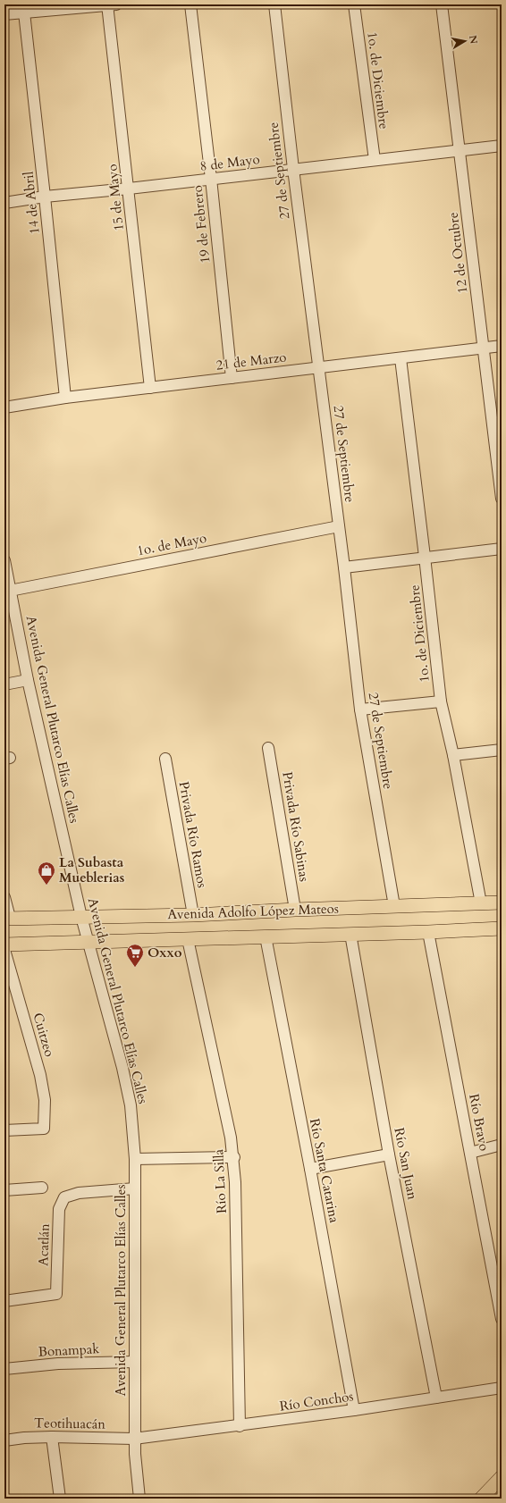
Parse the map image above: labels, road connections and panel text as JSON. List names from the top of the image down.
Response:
{
  "streets": {
    "main road": ["Avenida Adolfo López Mateos"],
    "street": [
      "1o. de Diciembre",
      "8 de Mayo",
      "27 de Septiembre",
      "15 de Mayo",
      "14 de Abril",
      "19 de Febrero",
      "12 de Octubre",
      "21 de Marzo",
      "1o. de Mayo",
      "Avenida General Plutarco Elías Calles",
      "Privada Río Sabinas",
      "Privada Río Ramos",
      "Cuitzeo",
      "Río Bravo",
      "Río San Juan",
      "Río Santa Catarina",
      "Río La Silla",
      "Acatlán",
      "Bonampak",
      "Río Conchos",
      "Teotihuacán"
    ]
  },
  "crossings": [
    ["1o. de Diciembre", "8 de Mayo"],
    ["1o. de Diciembre", "21 de Marzo"],
    ["1o. de Diciembre", "Avenida Adolfo López Mateos"],
    ["8 de Mayo", "27 de Septiembre"],
    ["8 de Mayo", "15 de Mayo"],
    ["8 de Mayo", "14 de Abril"],
    ["8 de Mayo", "19 de Febrero"],
    ["8 de Mayo", "12 de Octubre"],
    ["27 de Septiembre", "21 de Marzo"],
    ["27 de Septiembre", "1o. de Mayo"],
    ["27 de Septiembre", "Avenida Adolfo López Mateos"],
    ["15 de Mayo", "21 de Marzo"],
    ["14 de Abril", "21 de Marzo"],
    ["19 de Febrero", "21 de Marzo"],
    ["12 de Octubre", "21 de Marzo"],
    ["1o. de Mayo", "Avenida General Plutarco Elías Calles"],
    ["Avenida General Plutarco Elías Calles", "Avenida Adolfo López Mateos"],
    ["Avenida General Plutarco Elías Calles", "Acatlán"],
    ["Avenida General Plutarco Elías Calles", "Bonampak"],
    ["Avenida General Plutarco Elías Calles", "Río Conchos"],
    ["Avenida General Plutarco Elías Calles", "Teotihuacán"],
    ["Privada Río Sabinas", "Avenida Adolfo López Mateos"],
    ["Privada Río Ramos", "Avenida Adolfo López Mateos"],
    ["Avenida Adolfo López Mateos", "Río Bravo"],
    ["Avenida Adolfo López Mateos", "Río San Juan"],
    ["Avenida Adolfo López Mateos", "Río Santa Catarina"],
    ["Avenida Adolfo López Mateos", "Río La Silla"],
    ["Río San Juan", "Río Conchos"],
    ["Río Santa Catarina", "Río Conchos"],
    ["Río La Silla", "Río Conchos"],
    ["Río Conchos", "Teotihuacán"]
  ],
  "places": {
    "shop": ["La Subasta Mueblerias"],
    "supermarket": ["Oxxo"]
  },
  "north": "right"
}
